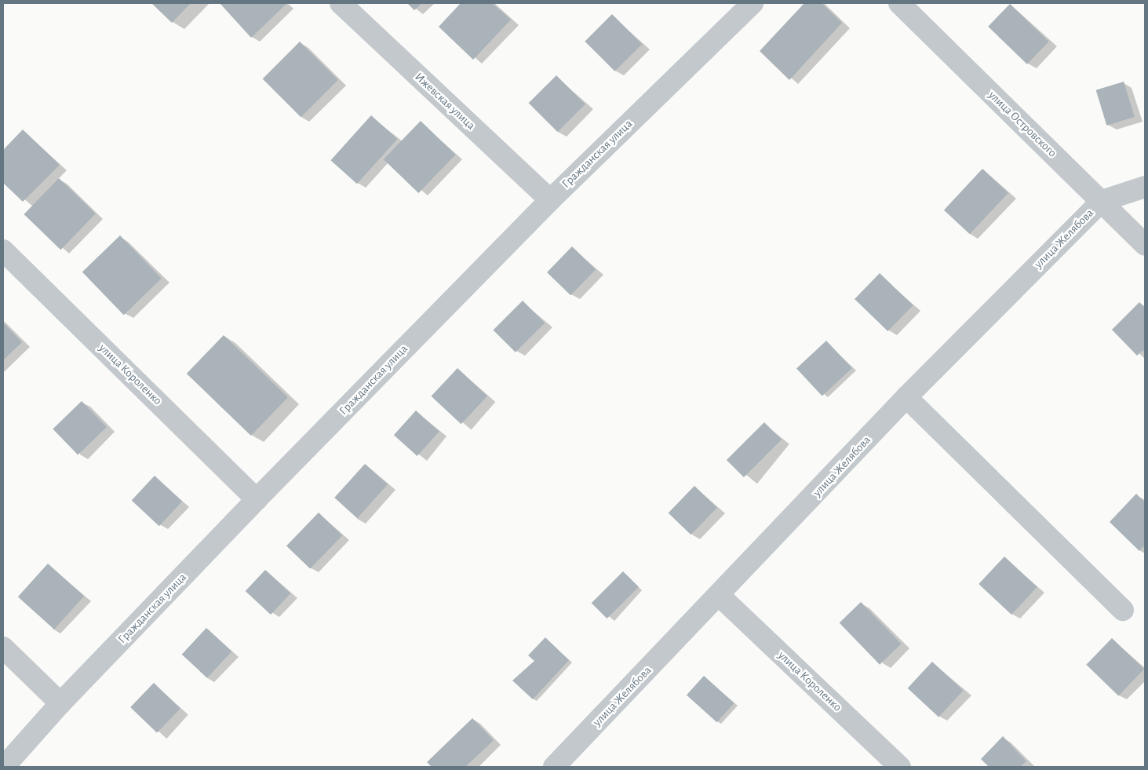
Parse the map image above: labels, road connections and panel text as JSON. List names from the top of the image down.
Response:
{
  "streets": {
    "street": [
      "Ижевская улица",
      "улица Островского",
      "Гражданская улица",
      "улица Желябова",
      "улица Короленко"
    ]
  },
  "crossings": [
    ["Ижевская улица", "Гражданская улица"],
    ["улица Островского", "улица Желябова"],
    ["Гражданская улица", "улица Короленко"],
    ["улица Желябова", "улица Короленко"]
  ]
}
